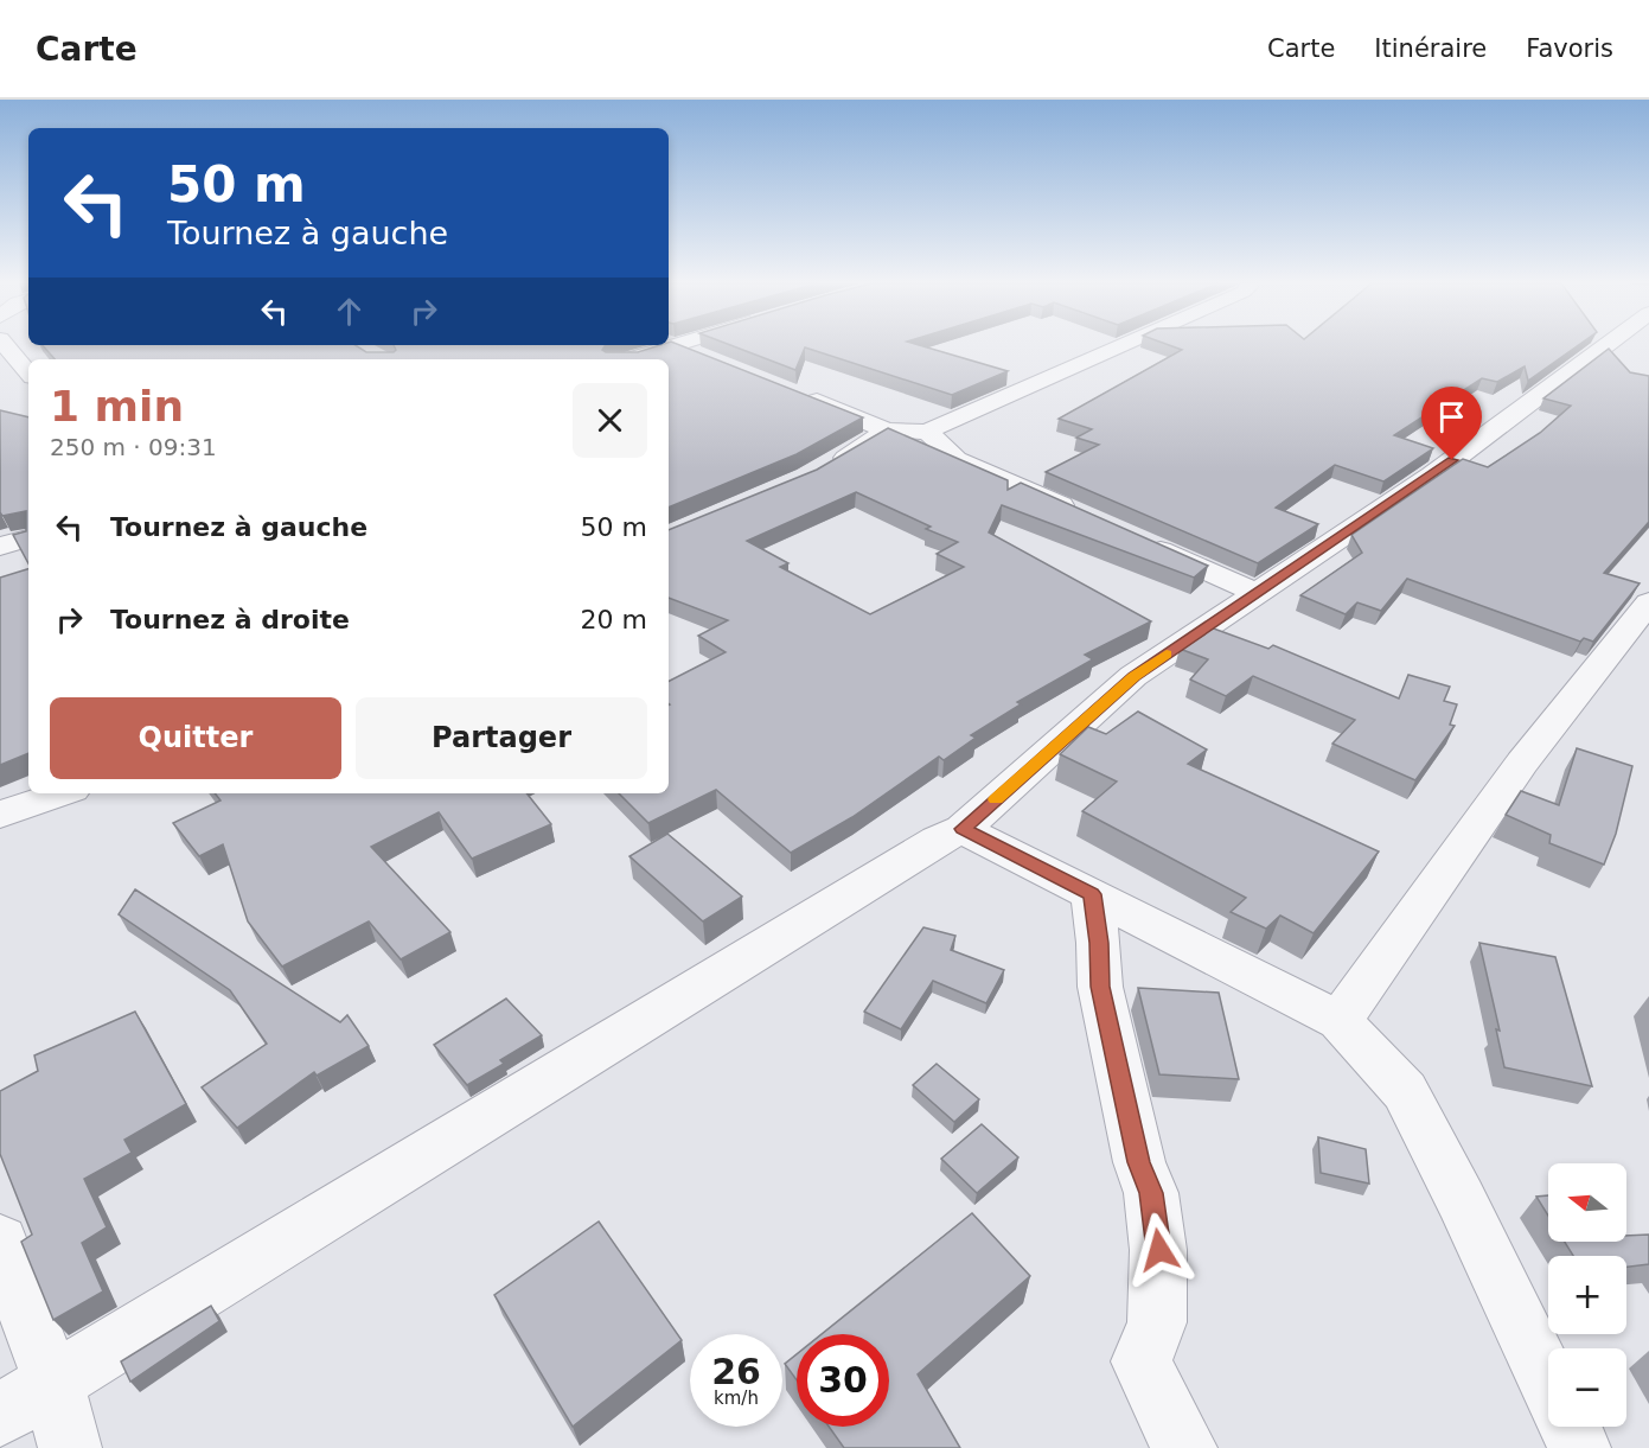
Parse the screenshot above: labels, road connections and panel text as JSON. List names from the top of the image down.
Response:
{
  "north": "left",
  "page": {
    "header": "Carte",
    "nav": ["Carte", "Itinéraire", "Favoris"],
    "turn": ["50 m", "Tournez à gauche"],
    "heading": ["1 min", "250 m · 09:31"],
    "list": [
      {
        "name": "Tournez à gauche",
        "value": "50 m"
      },
      {
        "name": "Tournez à droite",
        "value": "20 m"
      }
    ],
    "buttons": ["Quitter", "Partager"],
    "map_buttons": ["+", "−"],
    "speed": "26 km/h",
    "limit": "30"
  }
}
